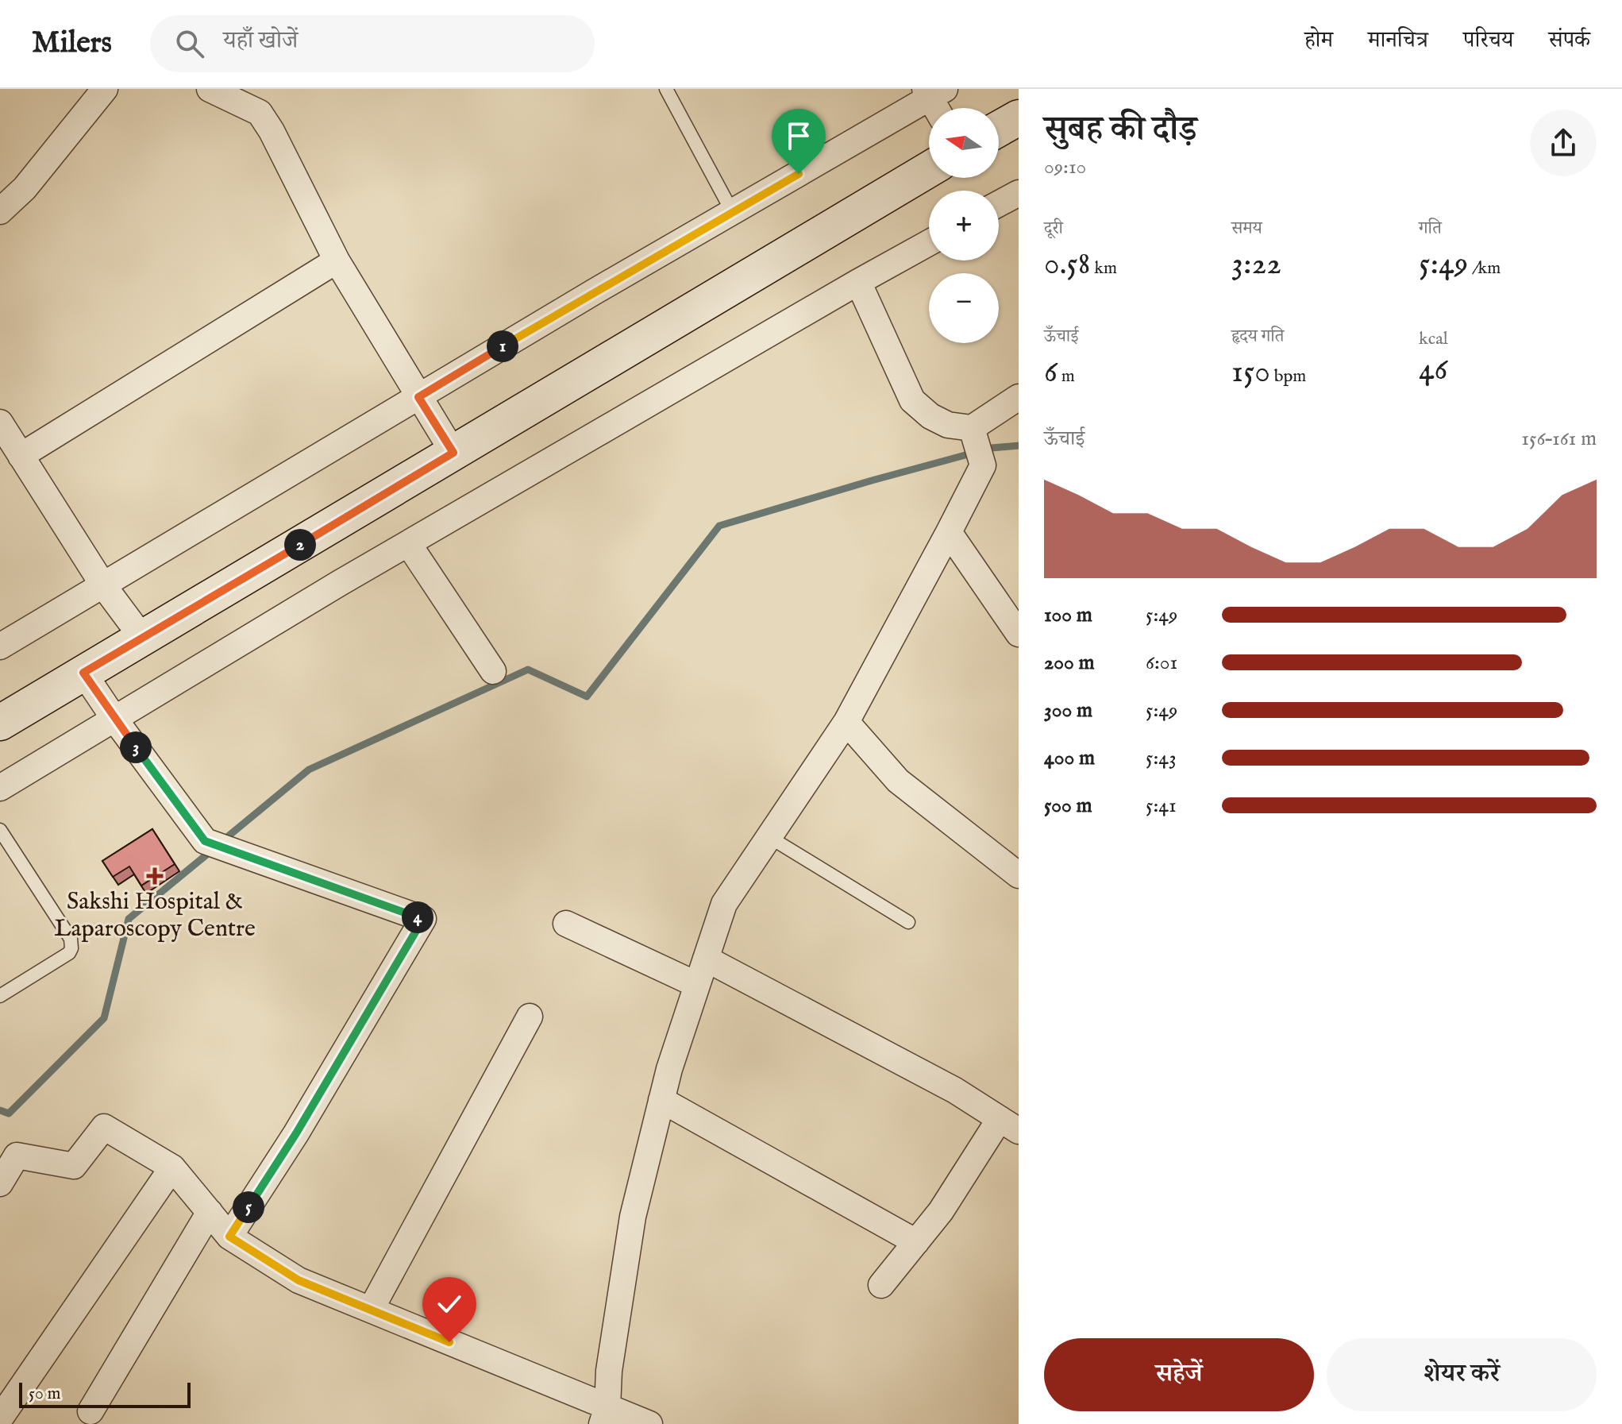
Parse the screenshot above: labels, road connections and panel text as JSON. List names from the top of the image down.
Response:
{
  "places": {
    "health": ["Sakshi Hospital & Laparoscopy Centre"]
  },
  "scale_bar": "50 m",
  "north": "left",
  "page": {
    "header": "Milers",
    "search": "यहाँ खोजें",
    "nav": [
      "होम",
      "मानचित्र",
      "परिचय",
      "संपर्क"
    ],
    "heading": ["सुबह की दौड़", "09:10"],
    "map_buttons": ["+", "−"],
    "stats": [
      ["दूरी", "0.58 km"],
      ["समय", "3:22"],
      ["गति", "5:49 /km"],
      ["ऊँचाई", "6 m"],
      ["हृदय गति", "150 bpm"],
      ["kcal", "46"]
    ],
    "pins": [
      "1",
      "2",
      "3",
      "4",
      "5"
    ],
    "chart": ["ऊँचाई", "156–161 m"],
    "list": [
      {
        "name": "100 m",
        "note": "5:49"
      },
      {
        "name": "200 m",
        "note": "6:01"
      },
      {
        "name": "300 m",
        "note": "5:49"
      },
      {
        "name": "400 m",
        "note": "5:43"
      },
      {
        "name": "500 m",
        "note": "5:41"
      }
    ],
    "buttons": ["सहेजें", "शेयर करें"],
    "scale": "50 m"
  }
}
